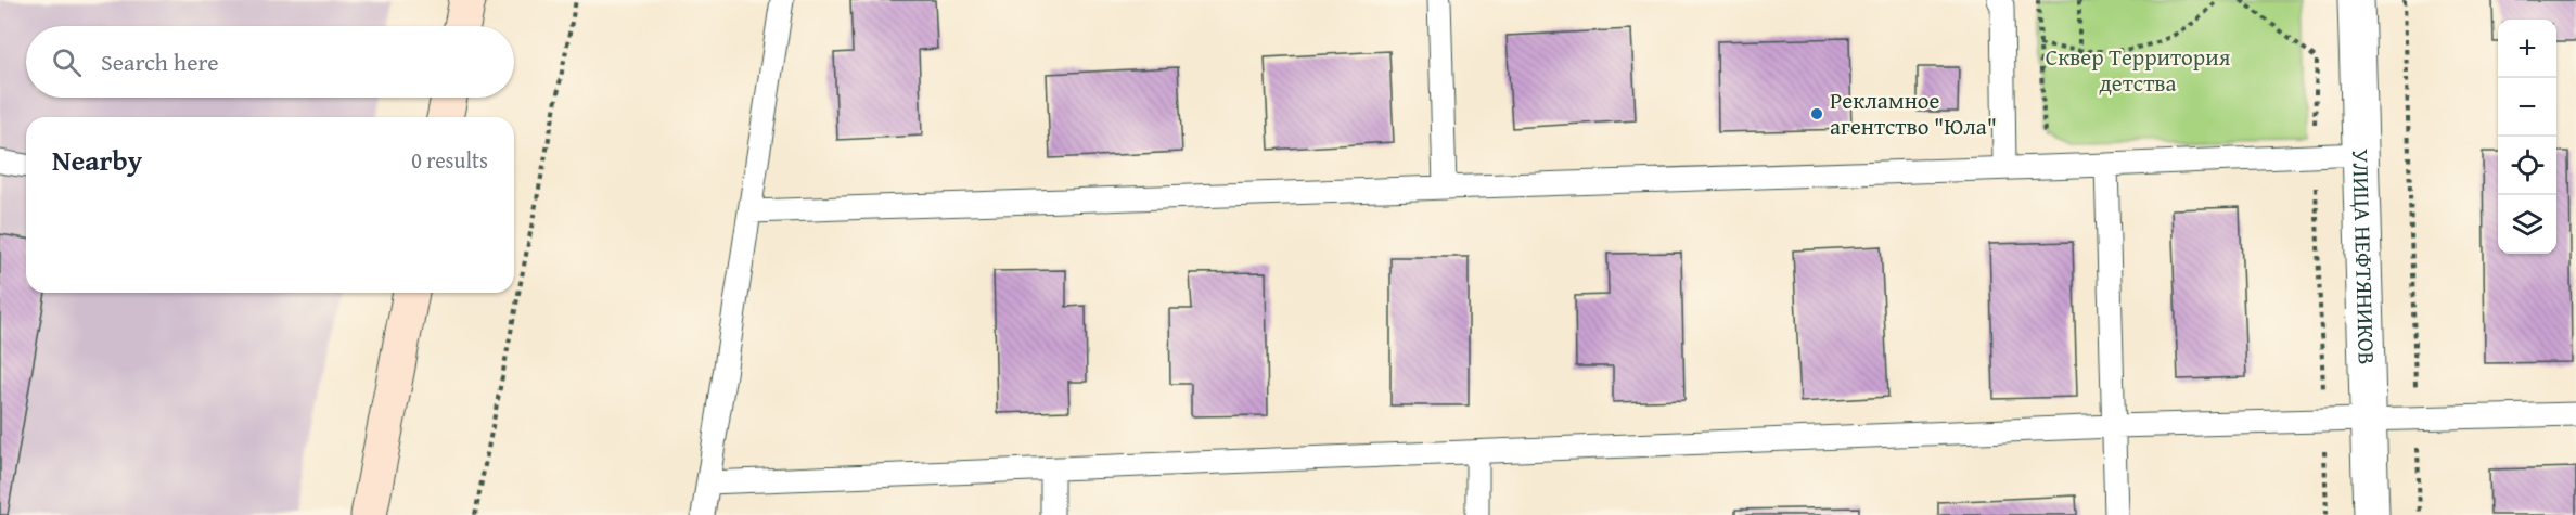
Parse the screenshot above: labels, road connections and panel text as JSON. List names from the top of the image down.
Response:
{
  "streets": {
    "street": ["УЛИЦА НЕФТЯНИКОВ"]
  },
  "parks": ["Сквер Территория детства"],
  "places": ["Рекламное агентство \"Юла\""],
  "page": {
    "map_buttons": ["+", "−"],
    "search": "Search here",
    "heading": ["Nearby", "0 results"]
  }
}
